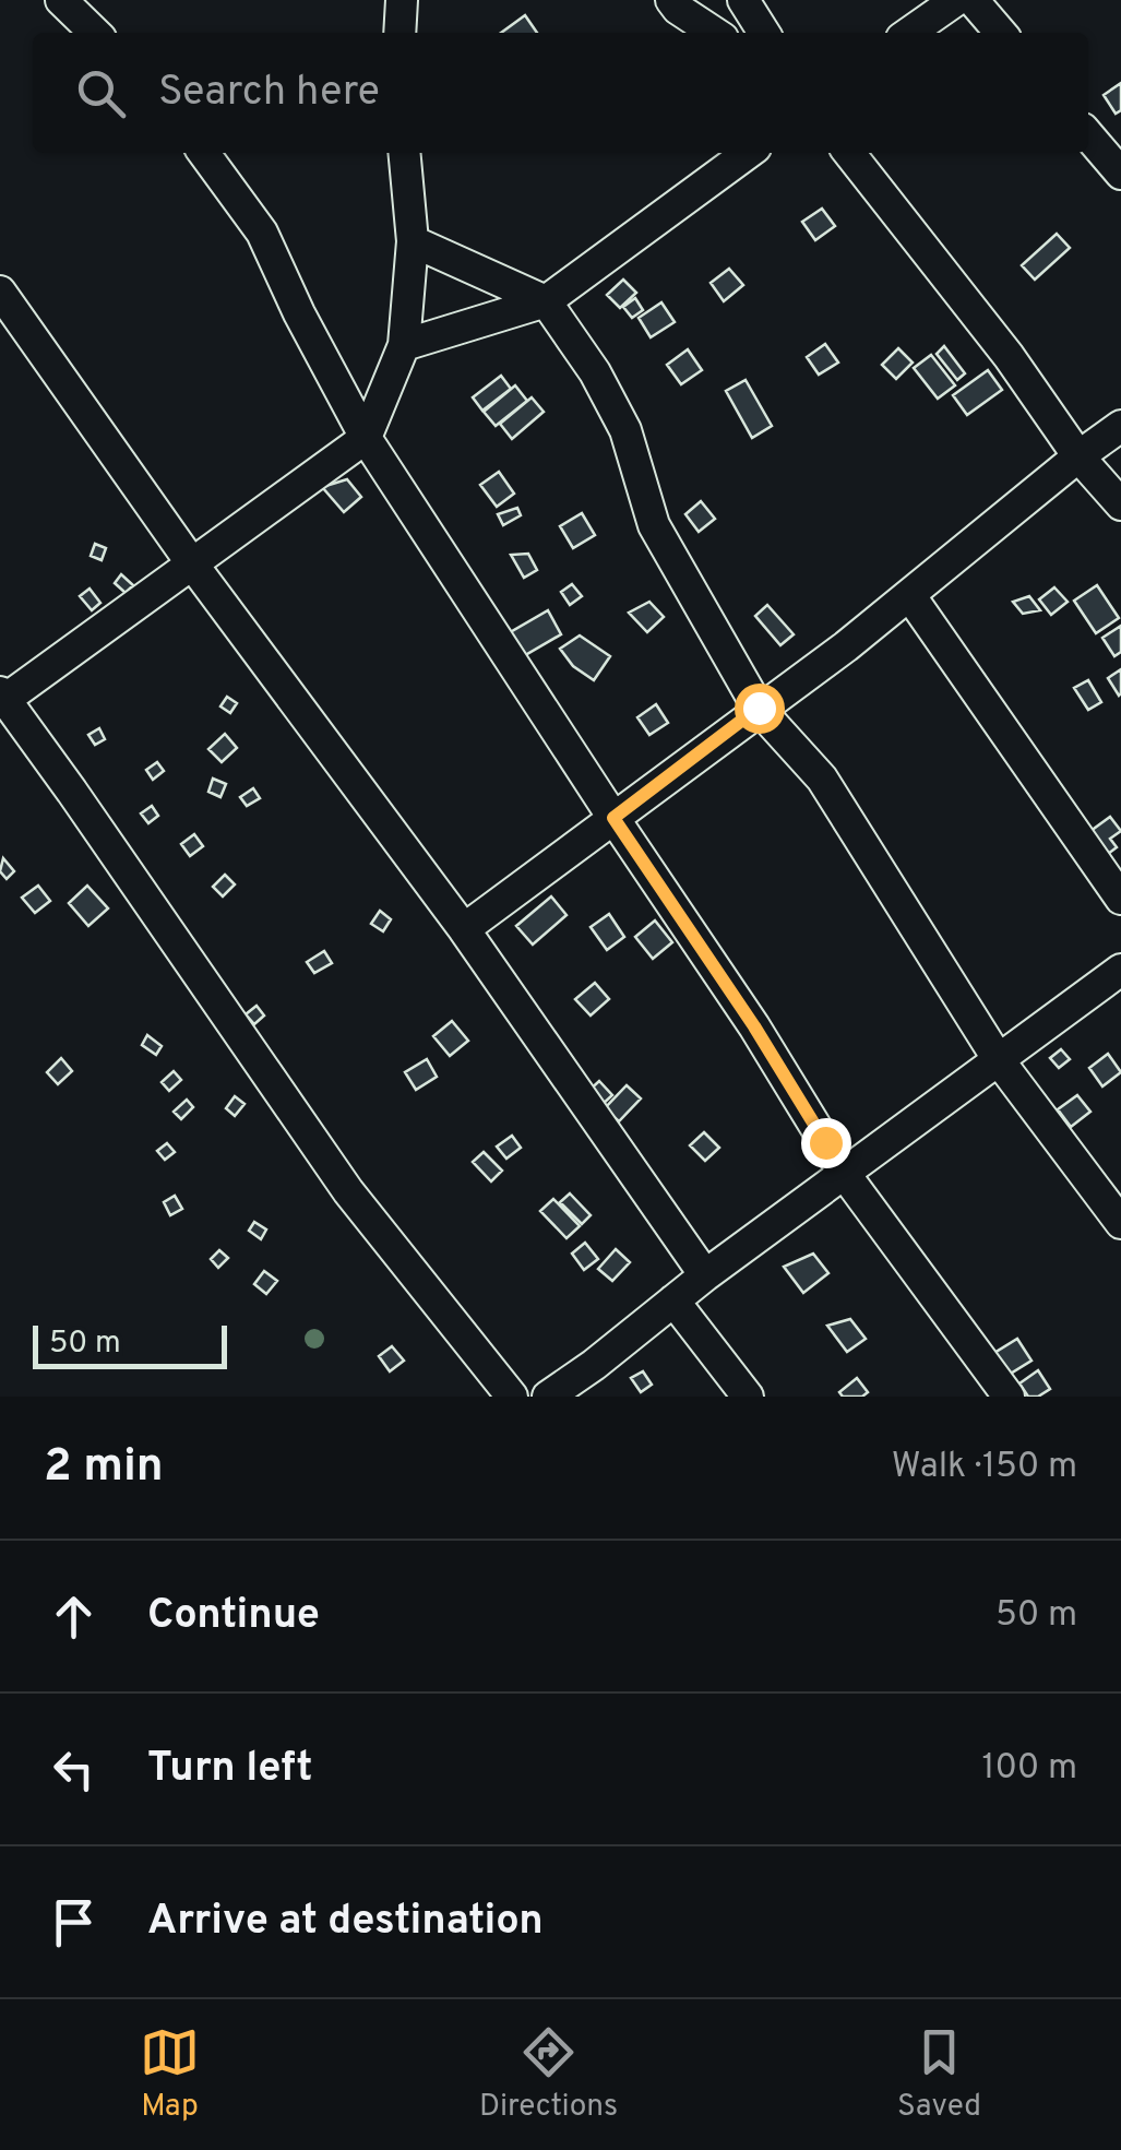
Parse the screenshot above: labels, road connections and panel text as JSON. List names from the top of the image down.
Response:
{
  "scale_bar": "50 m",
  "page": {
    "search": "Search here",
    "scale": "50 m",
    "heading": ["2 min", "Walk · 150 m"],
    "list": [
      ["Continue", "50 m"],
      ["Turn left", "100 m"],
      "Arrive at destination"
    ],
    "nav": ["Map", "Directions", "Saved"]
  }
}
